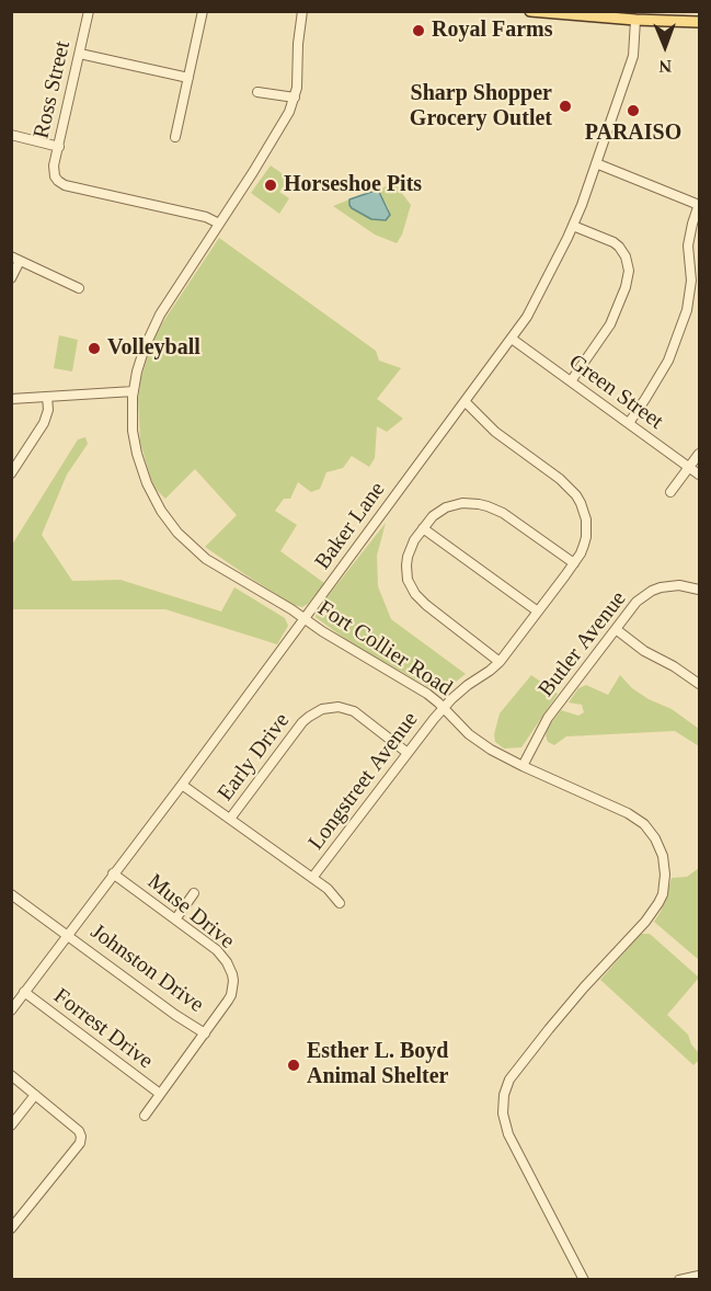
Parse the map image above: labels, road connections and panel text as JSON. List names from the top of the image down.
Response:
{
  "streets": {
    "street": [
      "Ross Street",
      "Green Street",
      "Baker Lane",
      "Butler Avenue",
      "Fort Collier Road",
      "Early Drive",
      "Longstreet Avenue",
      "Muse Drive",
      "Johnston Drive",
      "Forrest Drive"
    ]
  },
  "crossings": [
    ["Ross Street", "Fort Collier Road"],
    ["Green Street", "Baker Lane"],
    ["Baker Lane", "Fort Collier Road"],
    ["Baker Lane", "Longstreet Avenue"],
    ["Baker Lane", "Muse Drive"],
    ["Baker Lane", "Johnston Drive"],
    ["Baker Lane", "Forrest Drive"],
    ["Butler Avenue", "Fort Collier Road"],
    ["Fort Collier Road", "Longstreet Avenue"],
    ["Early Drive", "Longstreet Avenue"],
    ["Muse Drive", "Johnston Drive"],
    ["Muse Drive", "Forrest Drive"]
  ],
  "places": [
    "Royal Farms",
    "Sharp Shopper Grocery Outlet",
    "PARAISO",
    "Horseshoe Pits",
    "Volleyball",
    "Esther L. Boyd Animal Shelter"
  ],
  "north": "bottom"
}
